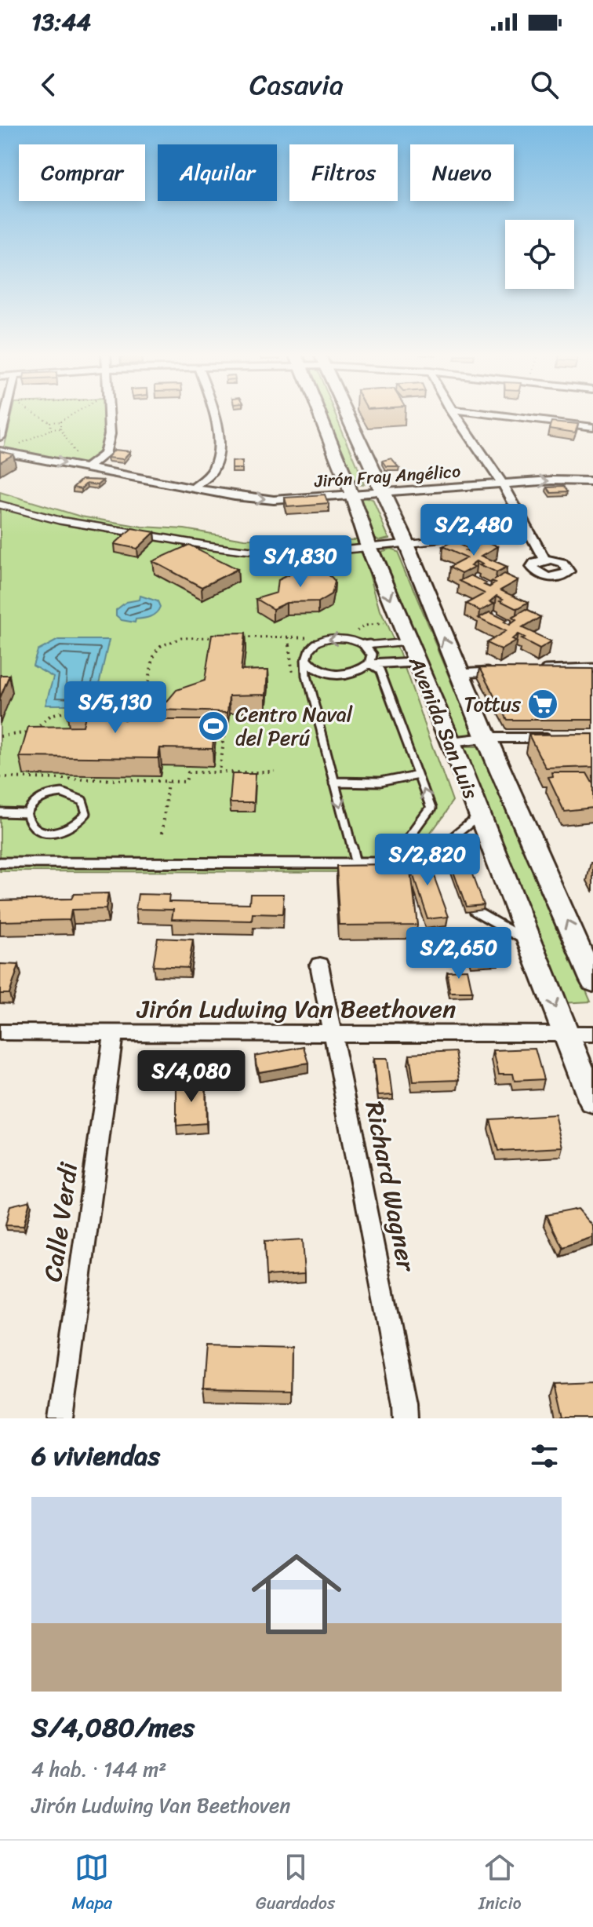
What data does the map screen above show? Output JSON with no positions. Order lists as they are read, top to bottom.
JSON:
{
  "streets": {
    "main road": ["Avenida San Luis"],
    "street": [
      "Jirón Fray Angélico",
      "Jirón Ludwing Van Beethoven",
      "Richard Wagner",
      "Calle Verdi"
    ]
  },
  "crossings": [
    ["Jirón Fray Angélico", "Avenida San Luis"],
    ["Avenida San Luis", "Jirón Ludwing Van Beethoven"],
    ["Jirón Ludwing Van Beethoven", "Richard Wagner"],
    ["Jirón Ludwing Van Beethoven", "Calle Verdi"]
  ],
  "one_way": ["Jirón Fray Angélico"],
  "places": {
    "supermarket": ["Tottus"],
    "sports": ["Centro Naval del Perú"]
  },
  "page": {
    "status": "13:44",
    "header": "Casavia",
    "chip": [
      "Comprar",
      "Alquilar",
      "Filtros",
      "Nuevo"
    ],
    "price": [
      "S/2,480",
      "S/1,830",
      "S/5,130",
      "S/2,820",
      "S/2,650",
      "S/4,080"
    ],
    "heading": "6 viviendas",
    "list": [
      {
        "name": "S/4,080/mes",
        "note": "4 hab. · 144 m² · Jirón Ludwing Van Beethoven"
      }
    ],
    "tabs": ["Mapa", "Guardados", "Inicio"]
  }
}
